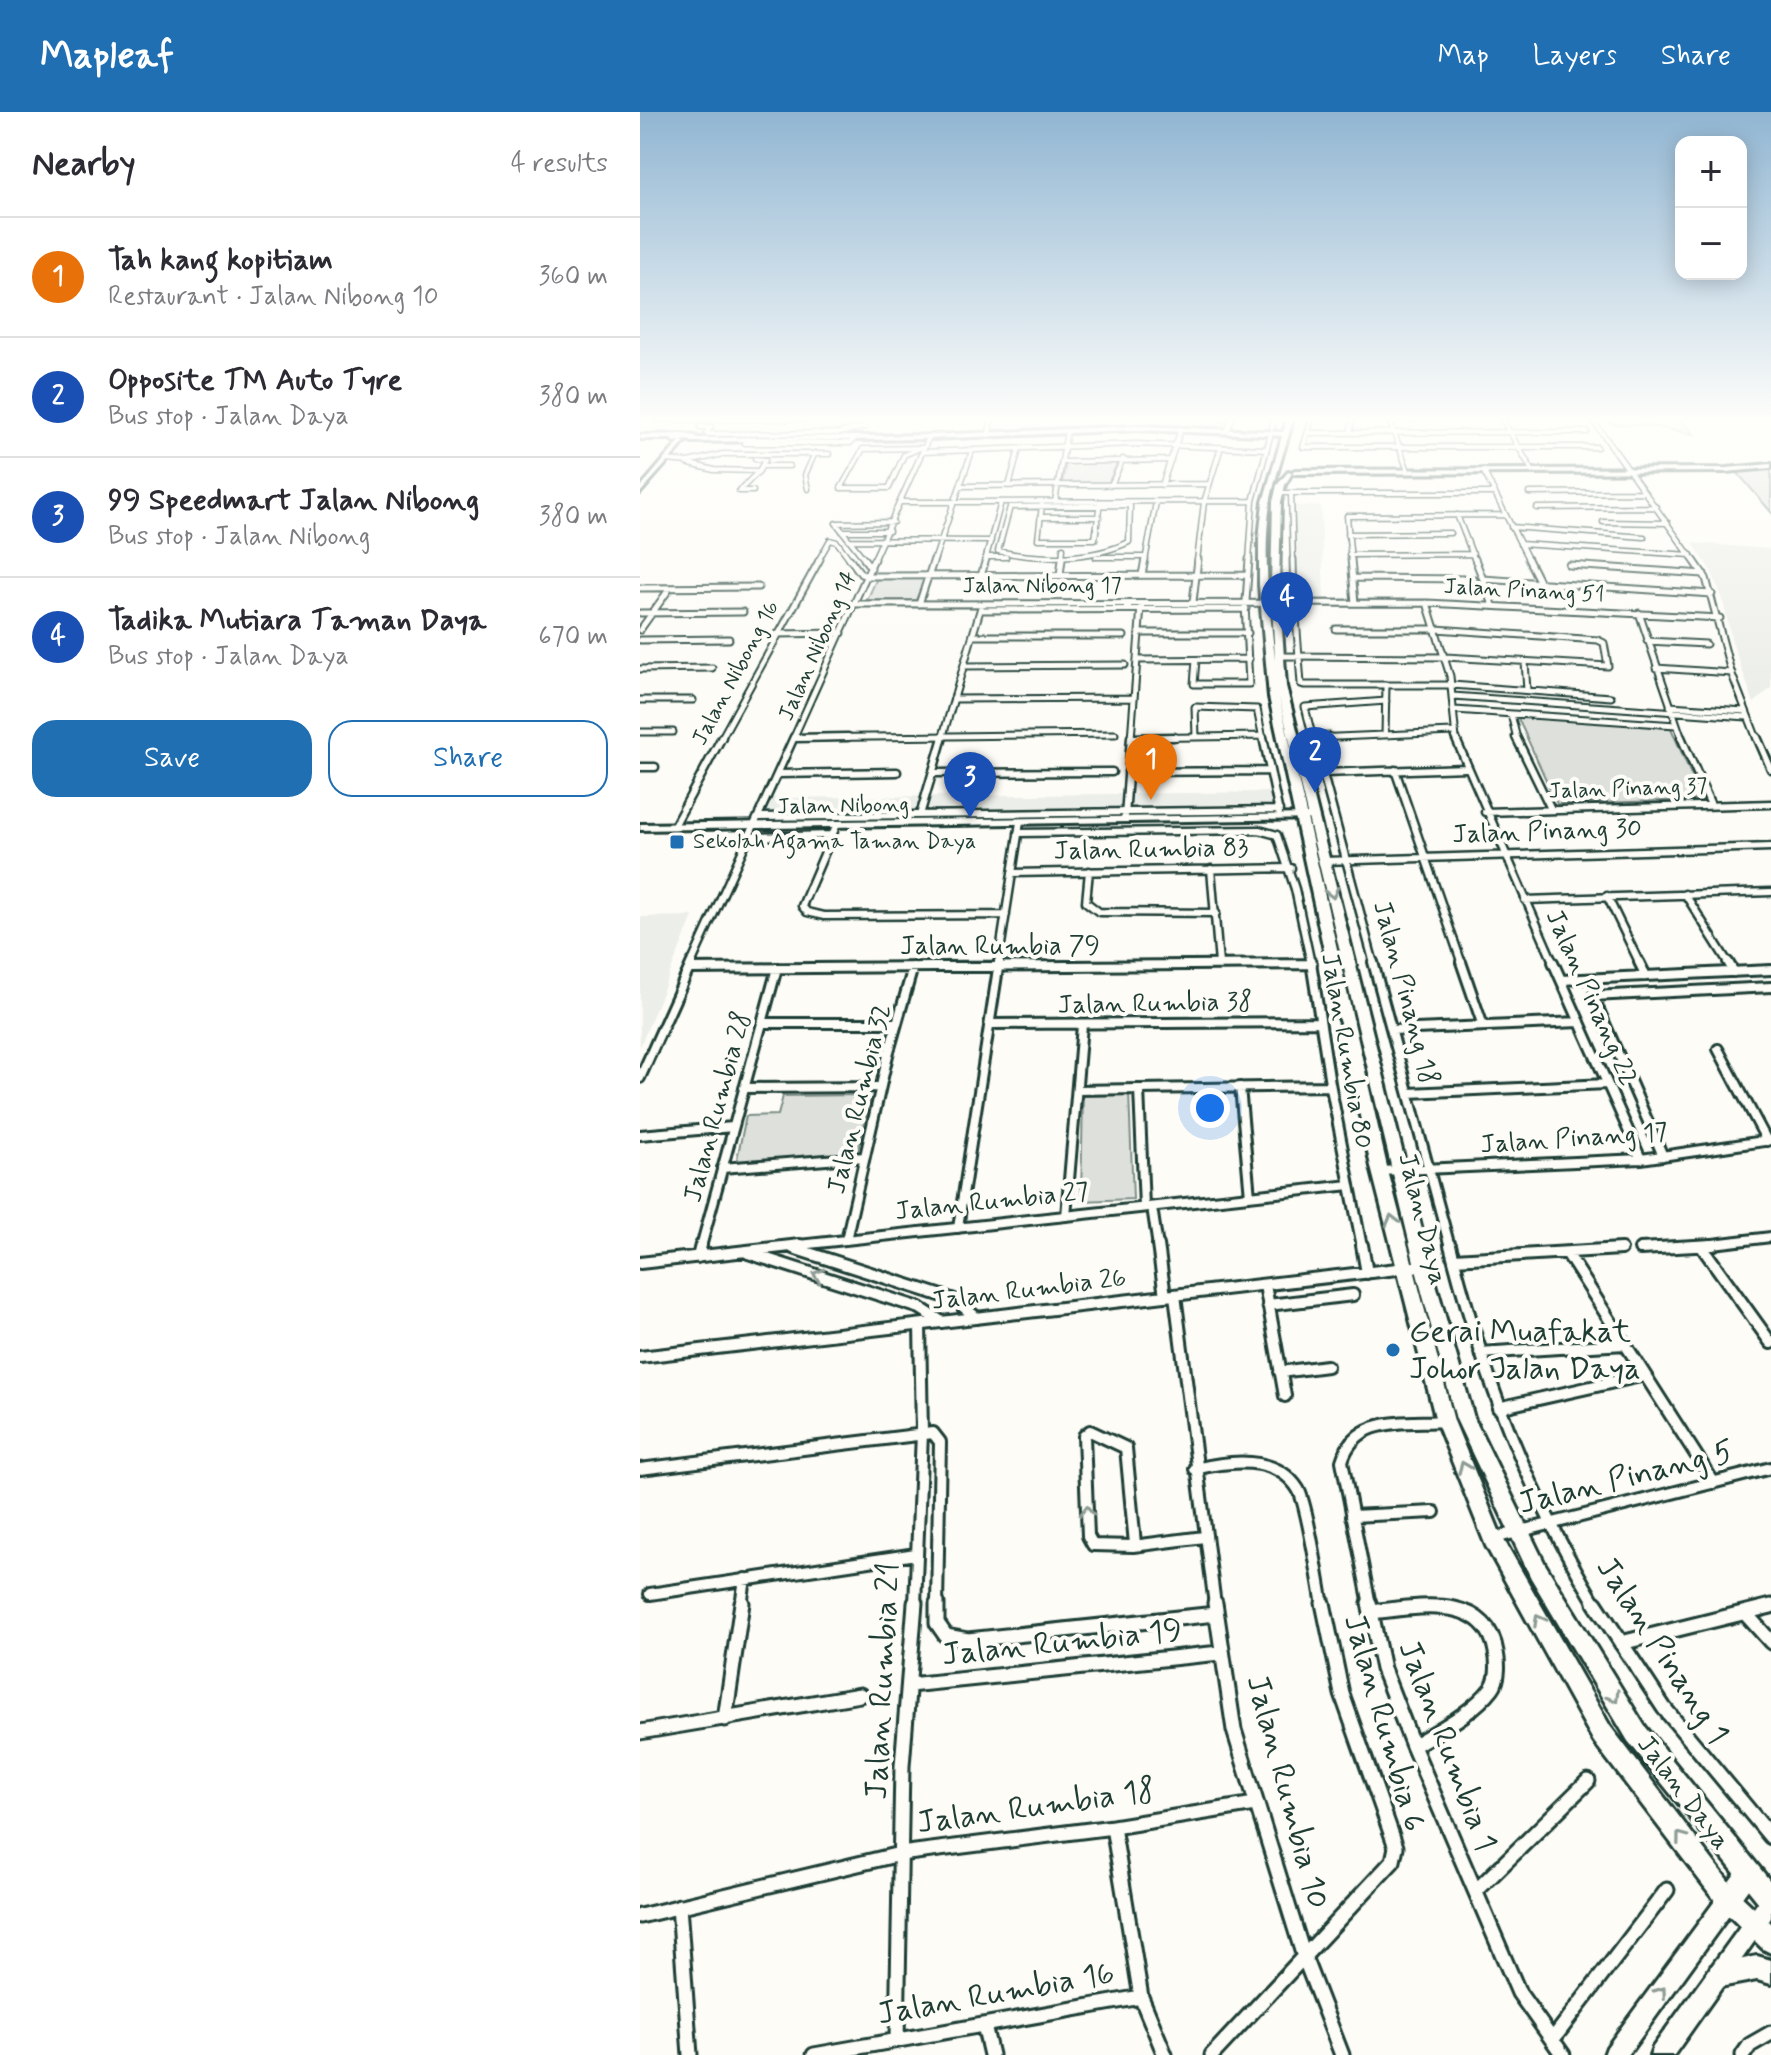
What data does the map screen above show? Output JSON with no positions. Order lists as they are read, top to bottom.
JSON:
{
  "streets": {
    "main road": ["Jalan Daya"],
    "street": [
      "Jalan Nibong 17",
      "Jalan Pinang 51",
      "Jalan Nibong 14",
      "Jalan Nibong 16",
      "Jalan Pinang 37",
      "Jalan Nibong",
      "Jalan Pinang 30",
      "Jalan Rumbia 83",
      "Jalan Rumbia 79",
      "Jalan Pinang 18",
      "Jalan Pinang 22",
      "Jalan Rumbia 38",
      "Jalan Rumbia 80",
      "Jalan Rumbia 32",
      "Jalan Rumbia 28",
      "Jalan Pinang 17",
      "Jalan Rumbia 27",
      "Jalan Rumbia 26",
      "Jalan Pinang 5",
      "Jalan Rumbia 19",
      "Jalan Pinang 1",
      "Jalan Rumbia 21",
      "Jalan Rumbia 6",
      "Jalan Rumbia 1",
      "Jalan Rumbia 10",
      "Jalan Rumbia 18",
      "Jalan Rumbia 16"
    ]
  },
  "crossings": [
    ["Jalan Nibong 17", "Jalan Pinang 51"],
    ["Jalan Nibong 17", "Jalan Nibong 14"],
    ["Jalan Pinang 51", "Jalan Daya"],
    ["Jalan Nibong 14", "Jalan Nibong 16"],
    ["Jalan Nibong 14", "Jalan Nibong"],
    ["Jalan Nibong 14", "Jalan Rumbia 79"],
    ["Jalan Nibong 16", "Jalan Nibong"],
    ["Jalan Pinang 37", "Jalan Pinang 22"],
    ["Jalan Nibong", "Jalan Daya"],
    ["Jalan Pinang 30", "Jalan Pinang 18"],
    ["Jalan Pinang 30", "Jalan Pinang 22"],
    ["Jalan Pinang 30", "Jalan Daya"],
    ["Jalan Rumbia 83", "Jalan Rumbia 80"],
    ["Jalan Rumbia 79", "Jalan Rumbia 80"],
    ["Jalan Rumbia 79", "Jalan Rumbia 32"],
    ["Jalan Rumbia 79", "Jalan Rumbia 28"],
    ["Jalan Pinang 18", "Jalan Pinang 17"],
    ["Jalan Pinang 18", "Jalan Pinang 1"],
    ["Jalan Pinang 22", "Jalan Pinang 17"],
    ["Jalan Rumbia 38", "Jalan Rumbia 80"],
    ["Jalan Rumbia 80", "Jalan Rumbia 27"],
    ["Jalan Rumbia 80", "Jalan Rumbia 26"],
    ["Jalan Rumbia 32", "Jalan Rumbia 27"],
    ["Jalan Rumbia 28", "Jalan Rumbia 27"],
    ["Jalan Pinang 17", "Jalan Daya"],
    ["Jalan Rumbia 27", "Jalan Rumbia 10"],
    ["Jalan Daya", "Jalan Rumbia 26"],
    ["Jalan Daya", "Jalan Pinang 5"],
    ["Jalan Daya", "Jalan Rumbia 1"],
    ["Jalan Rumbia 26", "Jalan Rumbia 21"],
    ["Jalan Rumbia 26", "Jalan Rumbia 10"],
    ["Jalan Pinang 5", "Jalan Pinang 1"],
    ["Jalan Rumbia 19", "Jalan Rumbia 21"],
    ["Jalan Rumbia 19", "Jalan Rumbia 10"],
    ["Jalan Rumbia 21", "Jalan Rumbia 18"],
    ["Jalan Rumbia 21", "Jalan Rumbia 16"],
    ["Jalan Rumbia 6", "Jalan Rumbia 10"],
    ["Jalan Rumbia 10", "Jalan Rumbia 18"]
  ],
  "places": {
    "transit": ["Sekolah Agama Taman Daya"],
    "other": ["Gerai Muafakat Johor Jalan Daya"]
  },
  "page": {
    "header": "Mapleaf",
    "nav": ["Map", "Layers", "Share"],
    "heading": ["Nearby", "4 results"],
    "map_buttons": ["+", "−"],
    "list": [
      {
        "mark": "1",
        "name": "Tah kang kopitiam",
        "note": "Restaurant · Jalan Nibong 10",
        "value": "360 m"
      },
      {
        "mark": "2",
        "name": "Opposite TM Auto Tyre",
        "note": "Bus stop · Jalan Daya",
        "value": "380 m"
      },
      {
        "mark": "3",
        "name": "99 Speedmart Jalan Nibong",
        "note": "Bus stop · Jalan Nibong",
        "value": "380 m"
      },
      {
        "mark": "4",
        "name": "Tadika Mutiara Taman Daya",
        "note": "Bus stop · Jalan Daya",
        "value": "670 m"
      }
    ],
    "pins": [
      "4",
      "2",
      "1",
      "3"
    ],
    "buttons": ["Save", "Share"]
  }
}
